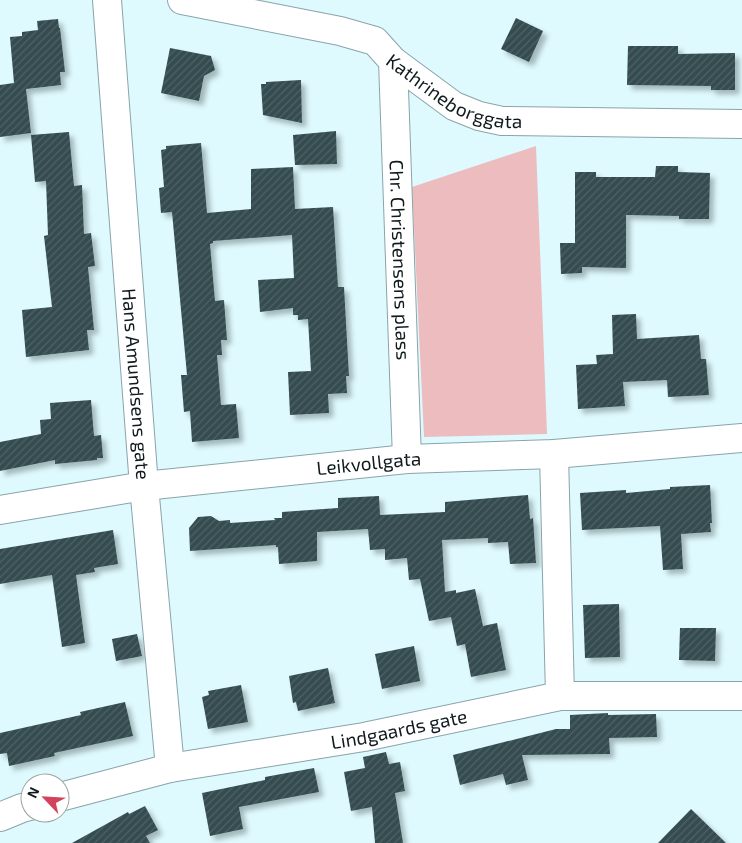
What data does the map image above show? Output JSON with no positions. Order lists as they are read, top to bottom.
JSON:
{
  "streets": {
    "street": [
      "Kathrineborggata",
      "Chr. Christensens plass",
      "Hans Amundsens gate",
      "Leikvollgata",
      "Lindgaards gate"
    ]
  },
  "crossings": [
    ["Kathrineborggata", "Chr. Christensens plass"],
    ["Chr. Christensens plass", "Leikvollgata"],
    ["Hans Amundsens gate", "Leikvollgata"],
    ["Hans Amundsens gate", "Lindgaards gate"]
  ],
  "north": "top left"
}
